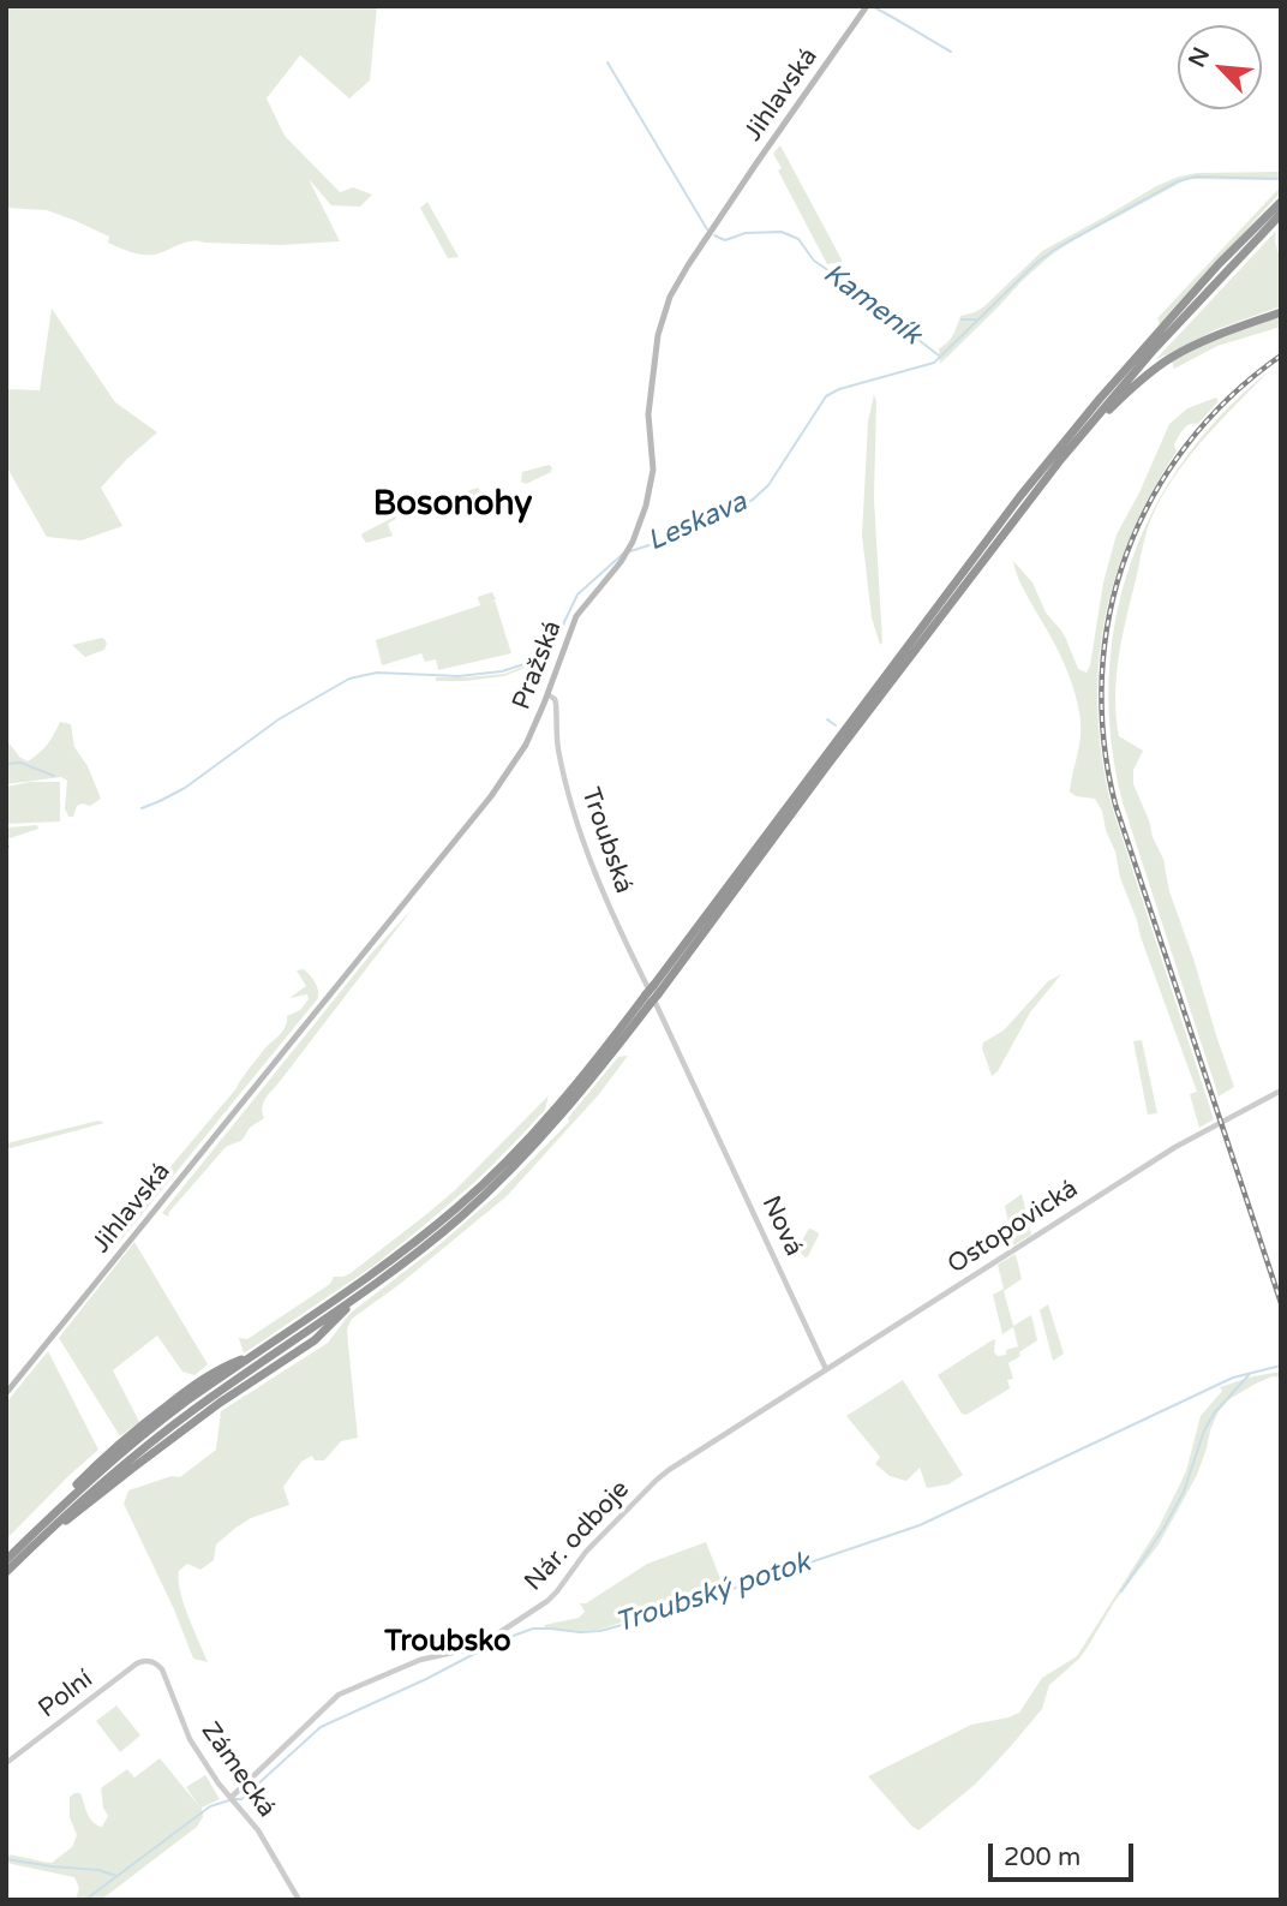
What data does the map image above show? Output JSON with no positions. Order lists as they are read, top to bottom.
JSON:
{
  "streets": {
    "main road": ["Jihlavská", "Pražská"],
    "street": [
      "Troubská",
      "Nová",
      "Ostopovická",
      "Nár. odboje",
      "Polní",
      "Zámecká"
    ]
  },
  "crossings": [
    ["Jihlavská", "Pražská"],
    ["Pražská", "Troubská"],
    ["Troubská", "Nová"],
    ["Nová", "Ostopovická"],
    ["Nová", "Nár. odboje"],
    ["Ostopovická", "Nár. odboje"],
    ["Nár. odboje", "Zámecká"],
    ["Polní", "Zámecká"]
  ],
  "districts": ["Bosonohy", "Troubsko"],
  "water": ["Kameník", "Leskava", "Troubský potok"],
  "scale_bar": "200 m",
  "north": "top left"
}
